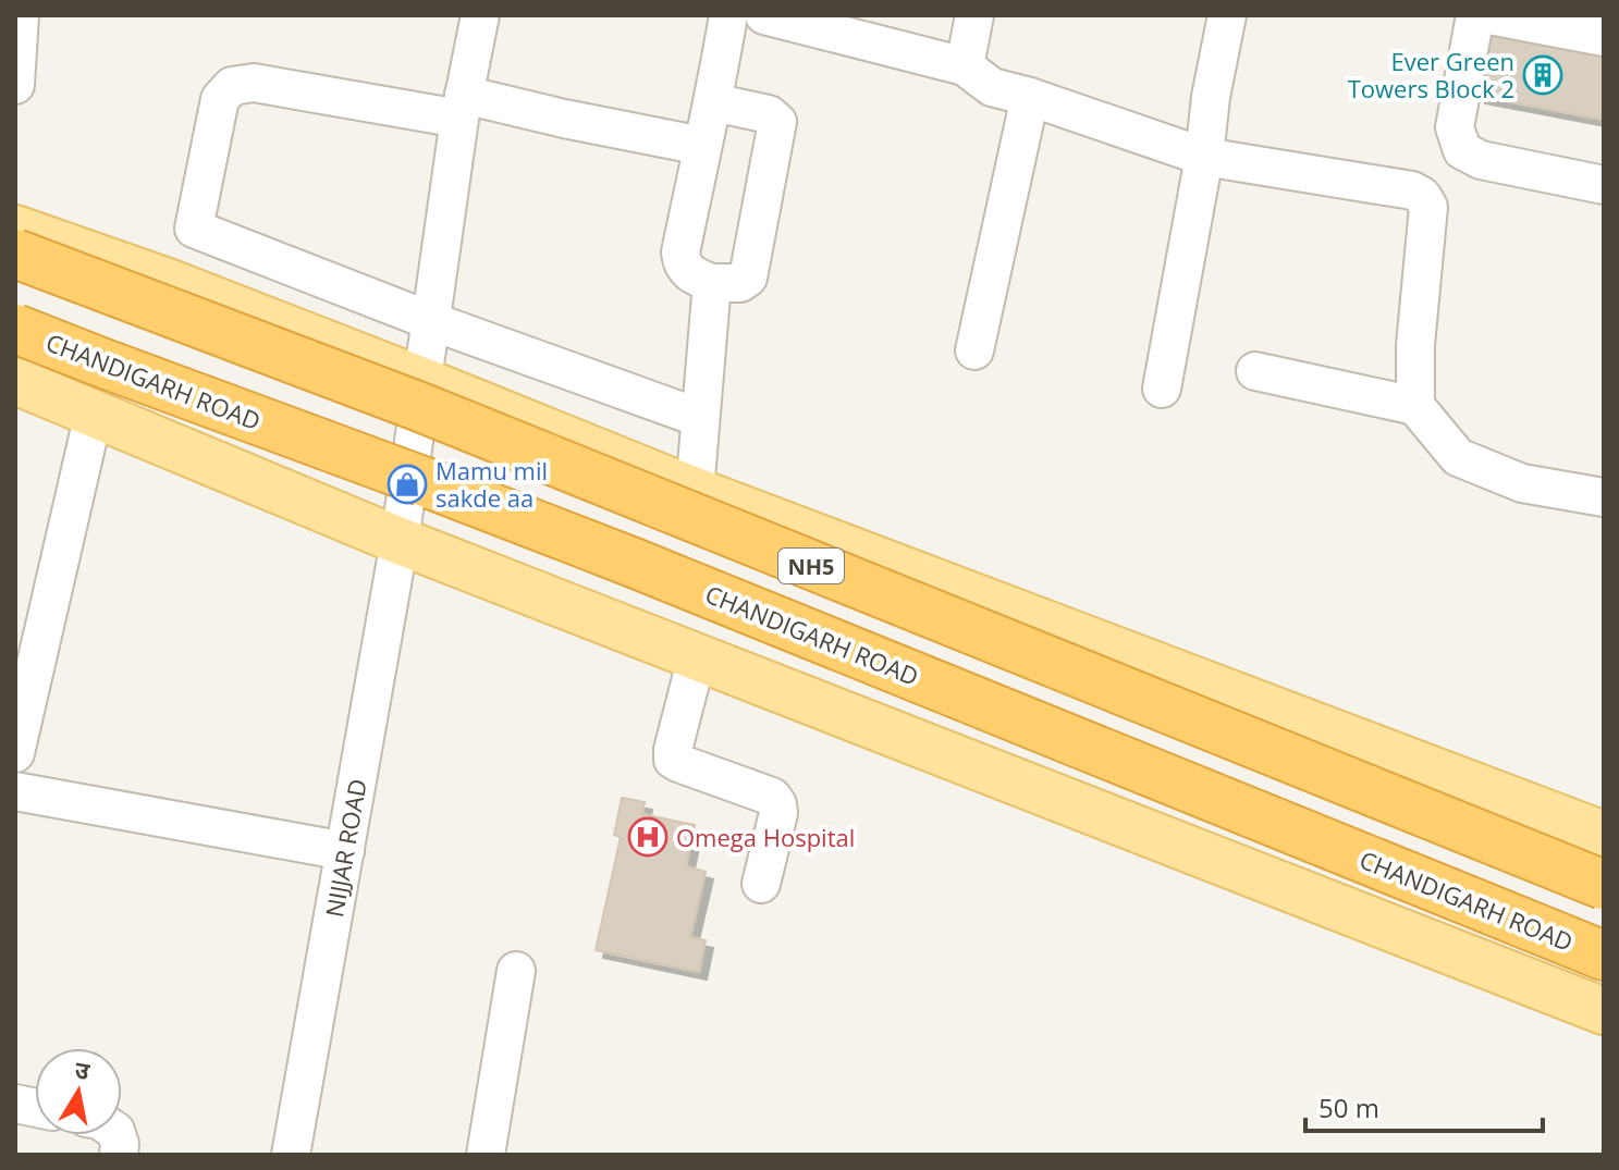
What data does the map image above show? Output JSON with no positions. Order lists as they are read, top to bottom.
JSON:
{
  "streets": {
    "highway": ["CHANDIGARH ROAD", "NH5"],
    "street": ["NIJJAR ROAD"]
  },
  "places": {
    "building": ["Ever Green Towers Block 2"],
    "shop": ["Mamu mil sakde aa"],
    "hospital": ["Omega Hospital"]
  },
  "scale_bar": "50 m",
  "north": "top"
}
